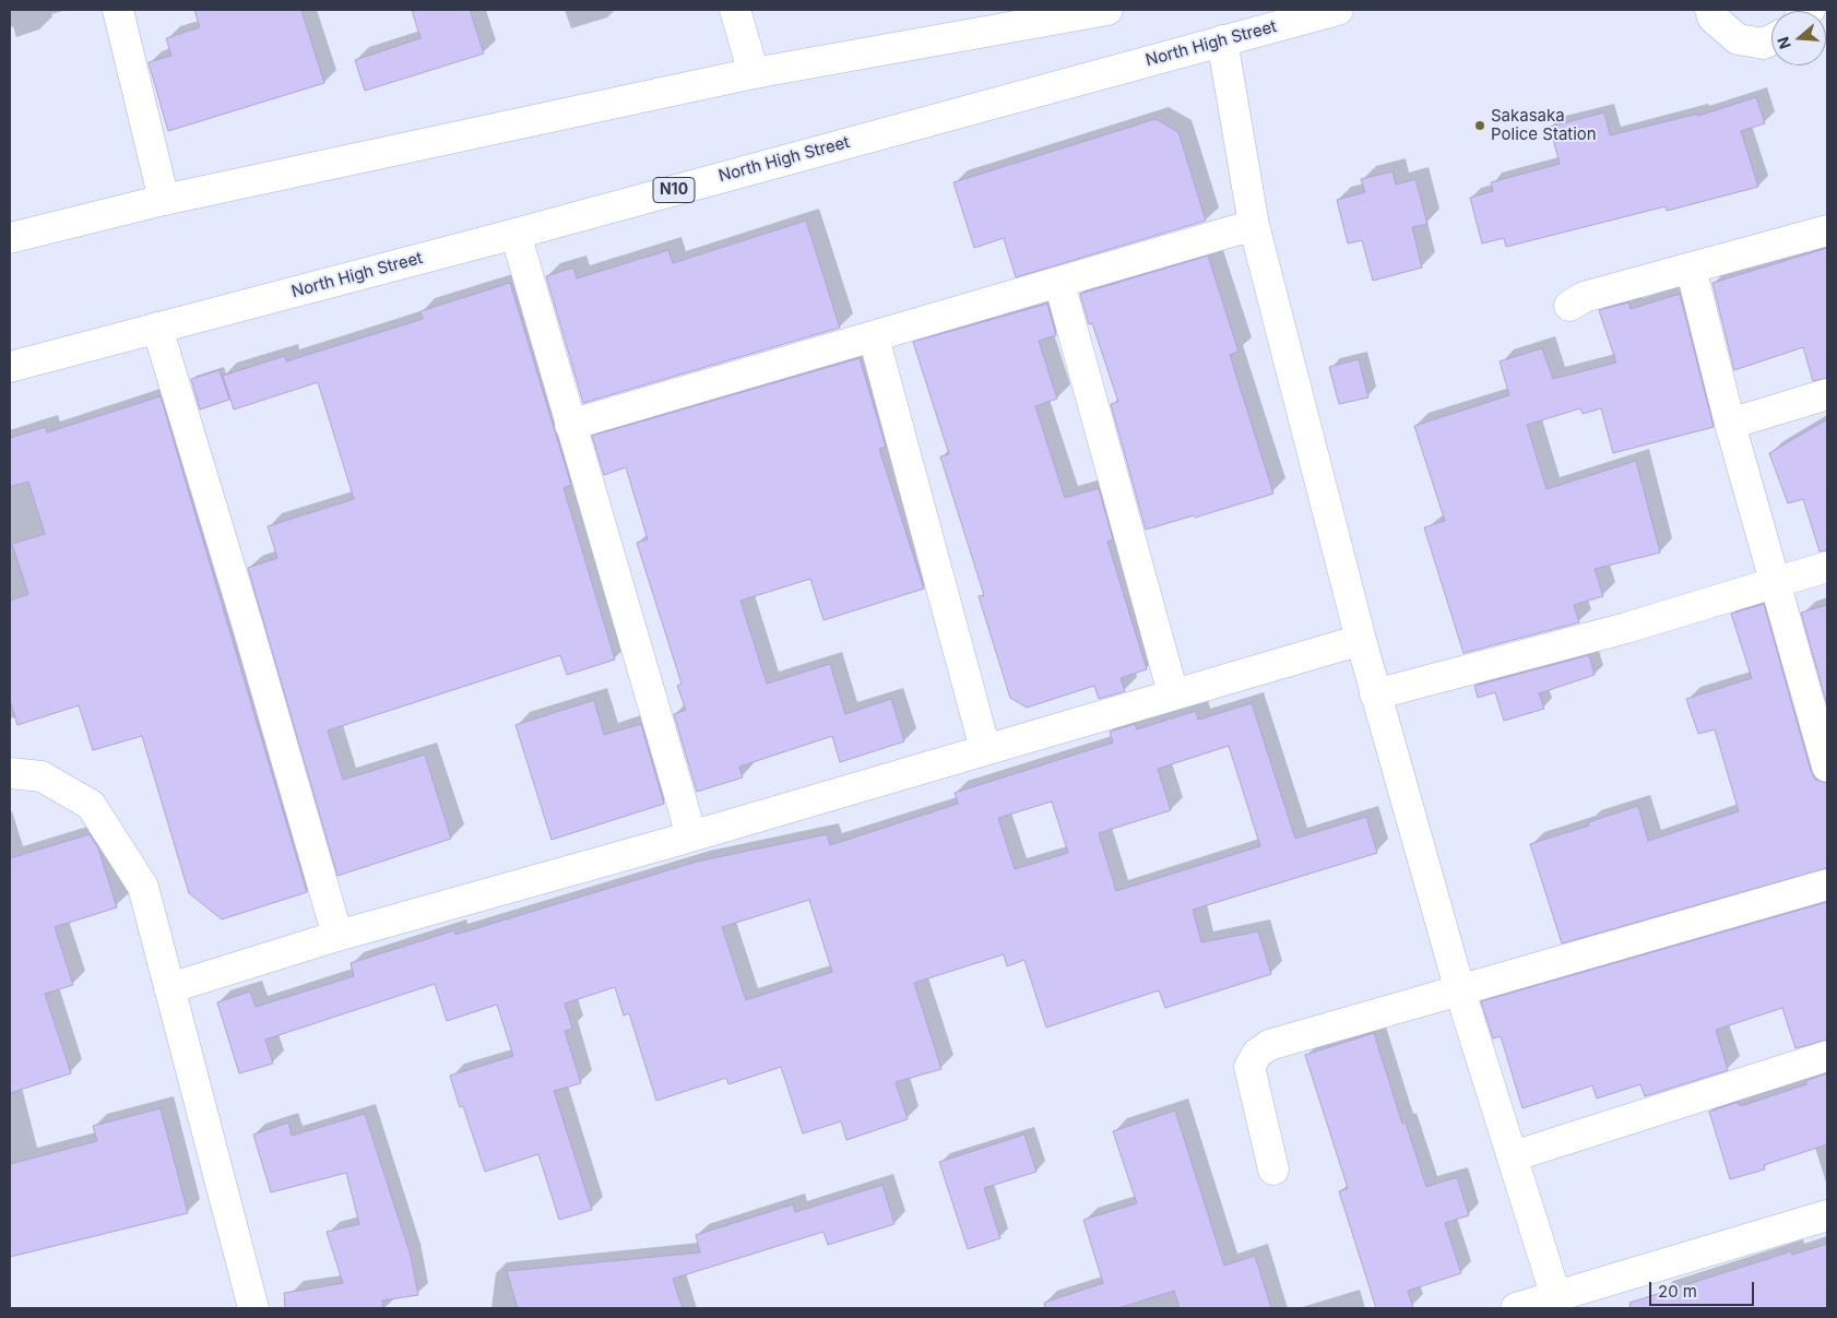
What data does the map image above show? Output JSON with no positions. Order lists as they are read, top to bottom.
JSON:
{
  "streets": {
    "main road": ["North High Street", "N10"]
  },
  "places": ["Sakasaka Police Station"],
  "scale_bar": "20 m",
  "north": "left"
}
